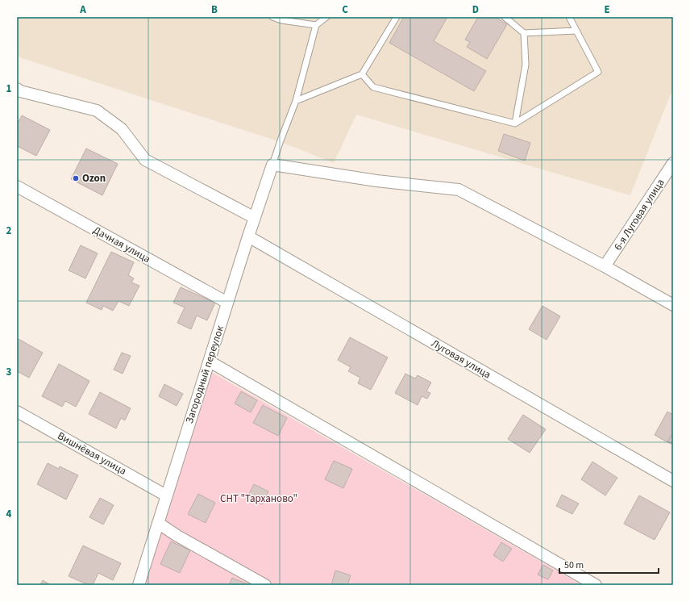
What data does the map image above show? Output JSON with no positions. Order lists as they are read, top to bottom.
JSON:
{
  "streets": {
    "street": [
      "6-я Луговая улица",
      "Дачная улица",
      "Луговая улица",
      "Загородный переулок",
      "Вишнёвая улица"
    ]
  },
  "crossings": [
    ["Дачная улица", "Загородный переулок"],
    ["Луговая улица", "Загородный переулок"],
    ["Загородный переулок", "Вишнёвая улица"]
  ],
  "parks": ["СНТ \"Тарханово\""],
  "places": ["Ozon"],
  "scale_bar": "50 m",
  "grid": {
    "columns": [
      "A",
      "B",
      "C",
      "D",
      "E"
    ],
    "rows": [
      "1",
      "2",
      "3",
      "4"
    ]
  }
}
